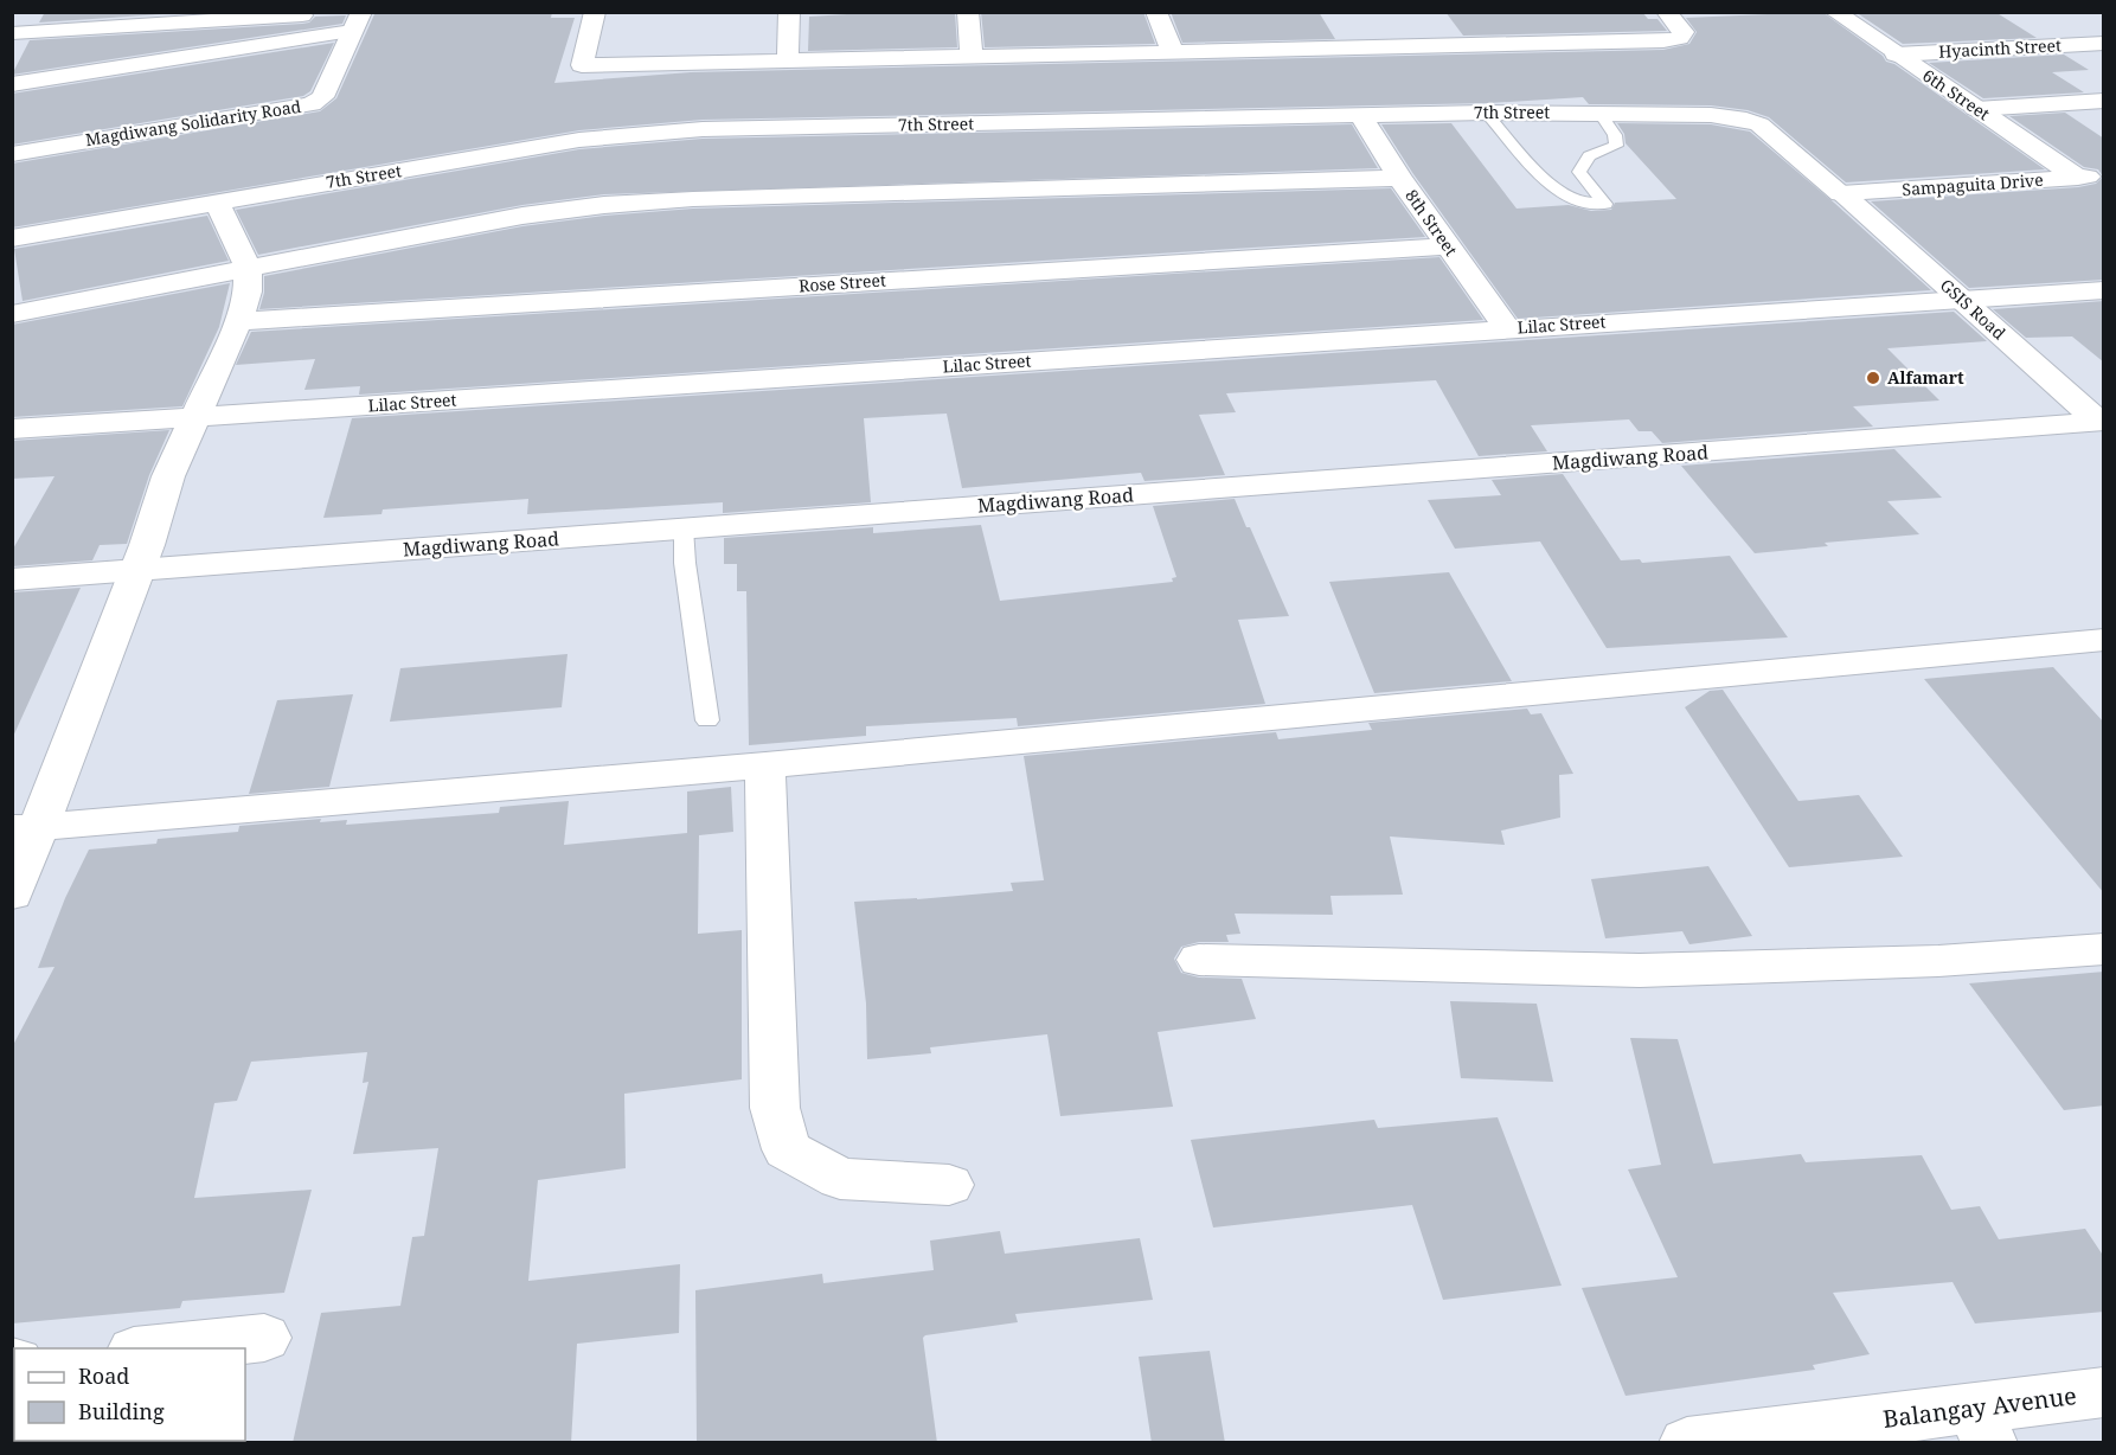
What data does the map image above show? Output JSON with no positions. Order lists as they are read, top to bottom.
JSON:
{
  "streets": {
    "street": [
      "Hyacinth Street",
      "6th Street",
      "7th Street",
      "Magdiwang Solidarity Road",
      "Sampaguita Drive",
      "8th Street",
      "Rose Street",
      "GSIS Road",
      "Lilac Street",
      "Magdiwang Road",
      "Balangay Avenue"
    ]
  },
  "crossings": [
    ["Hyacinth Street", "6th Street"],
    ["6th Street", "Sampaguita Drive"],
    ["7th Street", "Sampaguita Drive"],
    ["7th Street", "8th Street"],
    ["7th Street", "GSIS Road"],
    ["Sampaguita Drive", "GSIS Road"],
    ["8th Street", "Rose Street"],
    ["8th Street", "Lilac Street"],
    ["GSIS Road", "Lilac Street"],
    ["GSIS Road", "Magdiwang Road"]
  ],
  "places": ["Alfamart"],
  "legend": ["Road", "Building"]
}
